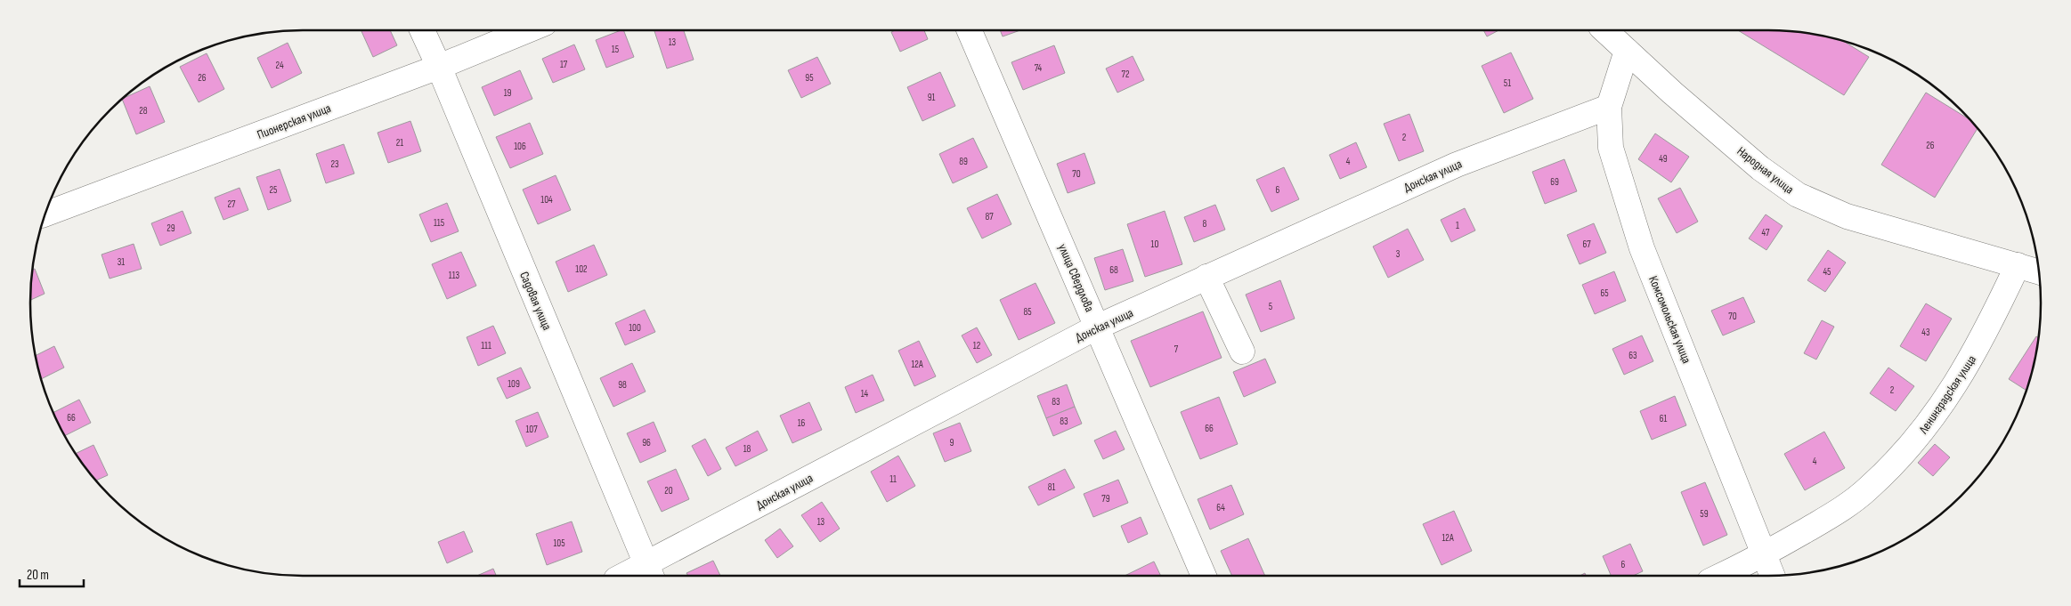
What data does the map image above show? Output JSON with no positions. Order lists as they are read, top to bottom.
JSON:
{
  "streets": {
    "street": [
      "Пионерская улица",
      "Народная улица",
      "Донская улица",
      "улица Свердлова",
      "Садовая улица",
      "Комсомольская улица",
      "Ленинградская улица"
    ]
  },
  "crossings": [
    ["Пионерская улица", "Садовая улица"],
    ["Народная улица", "Комсомольская улица"],
    ["Народная улица", "Ленинградская улица"],
    ["Донская улица", "улица Свердлова"],
    ["Донская улица", "Садовая улица"],
    ["Донская улица", "Комсомольская улица"],
    ["Комсомольская улица", "Ленинградская улица"]
  ],
  "house_numbers": [
    "13",
    "15",
    "17",
    "24",
    "74",
    "72",
    "26",
    "95",
    "51",
    "19",
    "91",
    "28",
    "2",
    "21",
    "26",
    "106",
    "49",
    "89",
    "4",
    "23",
    "70",
    "69",
    "25",
    "6",
    "104",
    "27",
    "87",
    "115",
    "8",
    "1",
    "29",
    "47",
    "10",
    "67",
    "3",
    "31",
    "102",
    "68",
    "45",
    "113",
    "65",
    "5",
    "85",
    "70",
    "100",
    "43",
    "111",
    "12",
    "7",
    "63",
    "12А",
    "109",
    "98",
    "2",
    "14",
    "83",
    "66",
    "61",
    "83",
    "16",
    "66",
    "107",
    "96",
    "9",
    "18",
    "4",
    "11",
    "81",
    "20",
    "79",
    "64",
    "59",
    "13",
    "12А",
    "105",
    "6"
  ],
  "scale_bar": "20 m"
}
